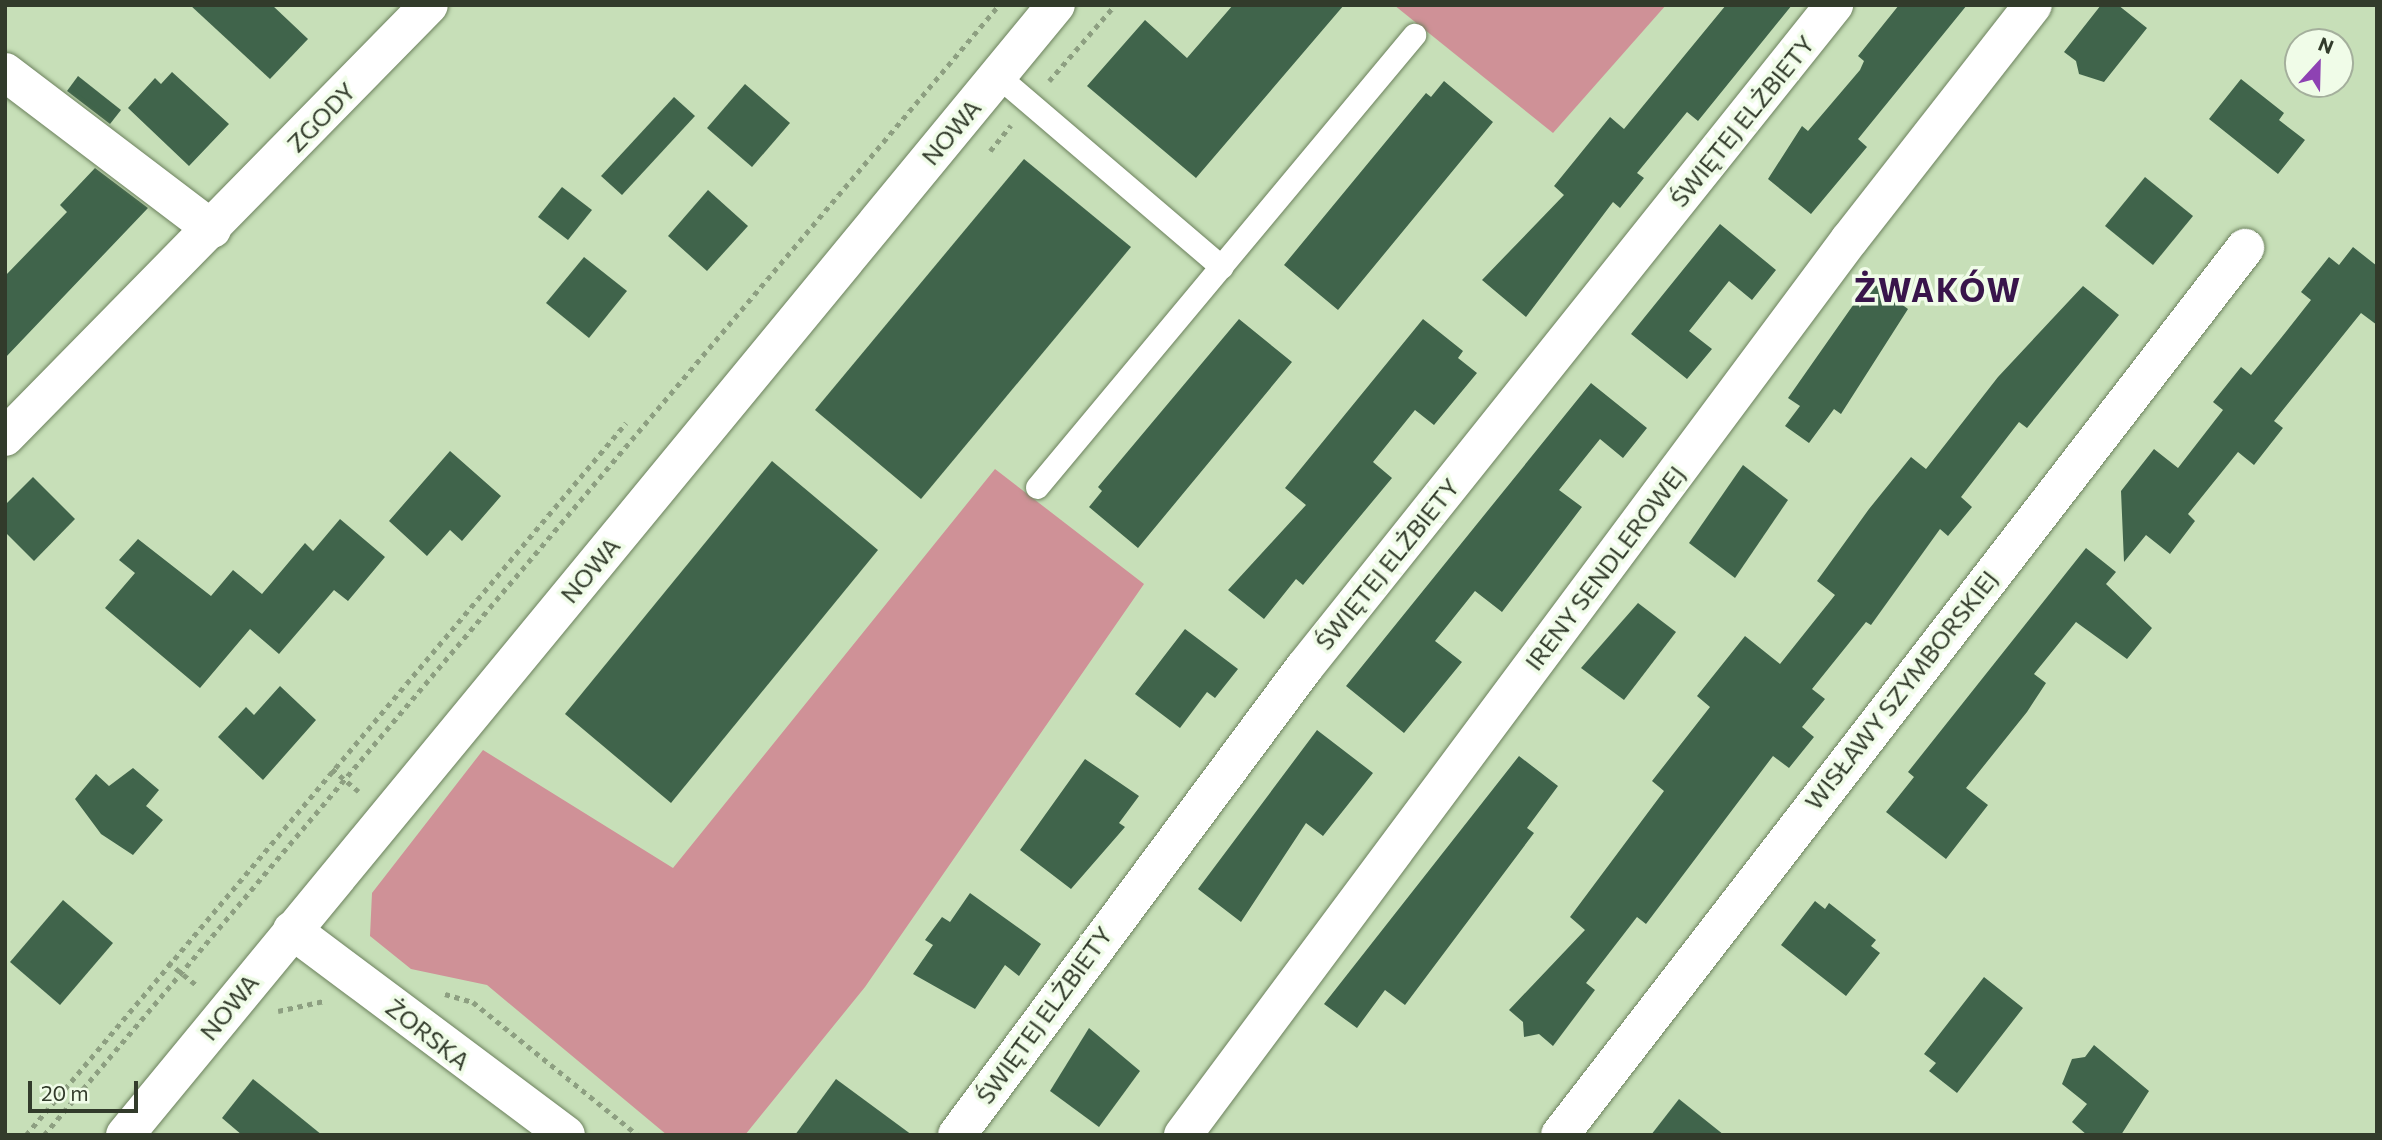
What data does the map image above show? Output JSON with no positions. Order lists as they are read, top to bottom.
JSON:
{
  "streets": {
    "street": [
      "ZGODY",
      "ŚWIĘTEJ ELŻBIETY",
      "NOWA",
      "IRENY SENDLEROWEJ",
      "WISŁAWY SZYMBORSKIEJ",
      "ŻORSKA"
    ]
  },
  "crossings": [
    ["NOWA", "ŻORSKA"]
  ],
  "districts": ["ŻWAKÓW"],
  "scale_bar": "20 m",
  "north": "top"
}
